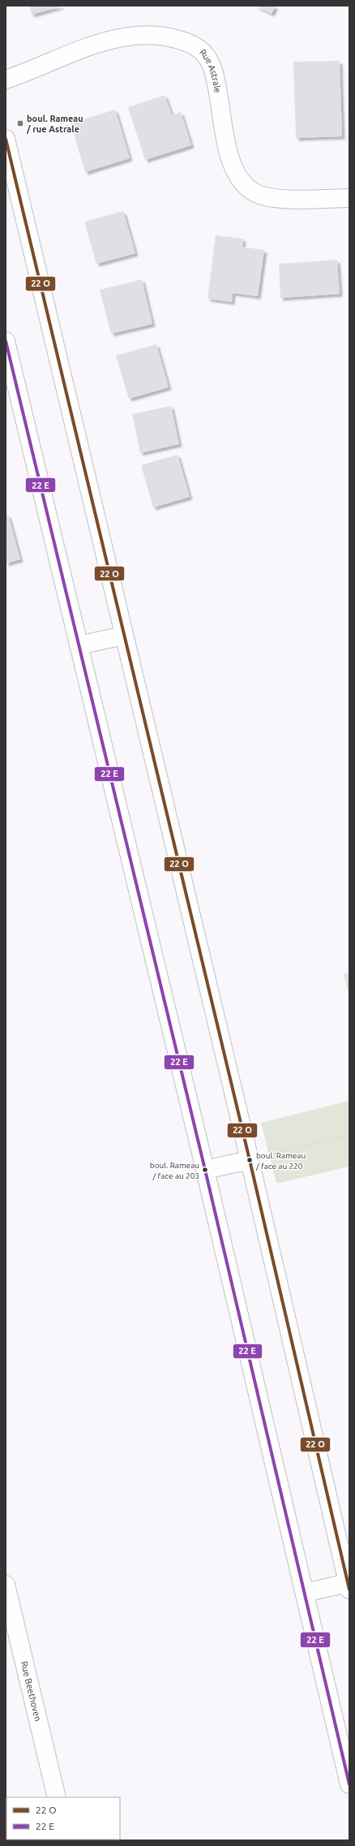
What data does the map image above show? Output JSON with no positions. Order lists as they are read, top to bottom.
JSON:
{
  "streets": {
    "street": ["Rue Astrale", "Rue Beethoven"]
  },
  "places": {
    "transit": ["boul. Rameau / rue Astrale"],
    "other": ["boul. Rameau / face au 220", "boul. Rameau / face au 203"]
  },
  "legend": ["22 O", "22 E"]
}
